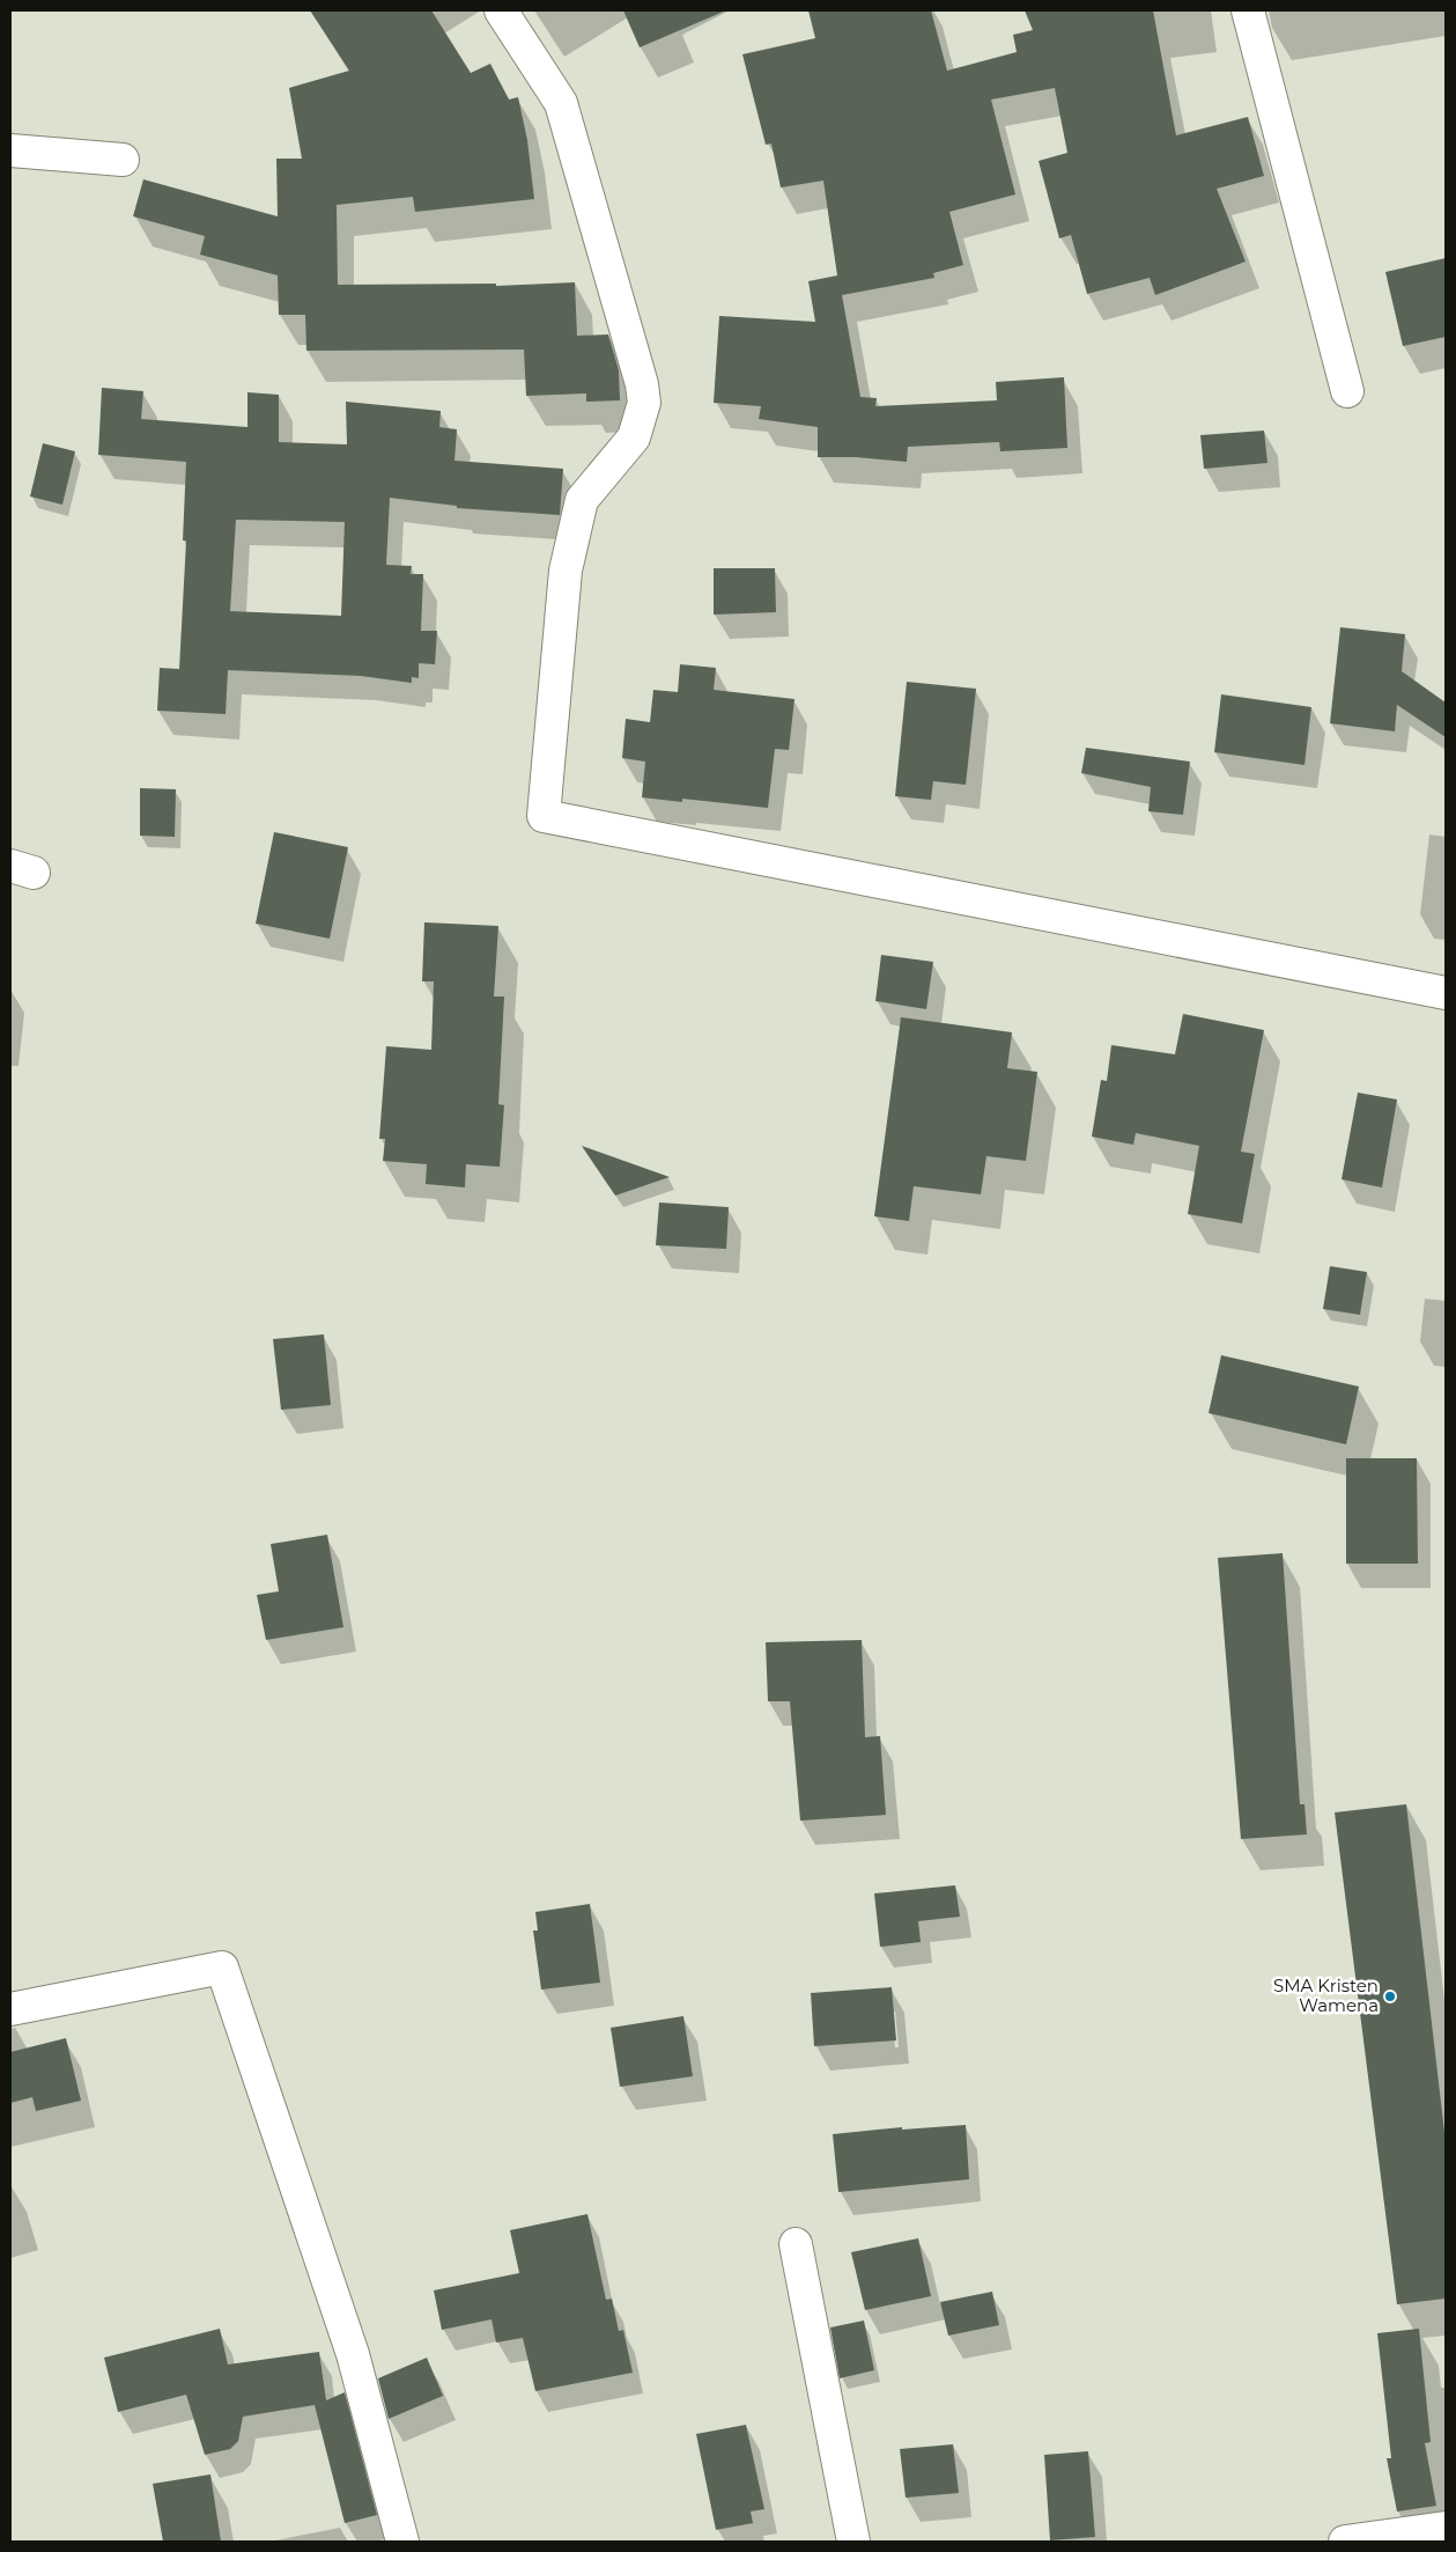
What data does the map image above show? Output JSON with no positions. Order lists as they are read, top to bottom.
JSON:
{
  "places": ["SMA Kristen Wamena"]
}
